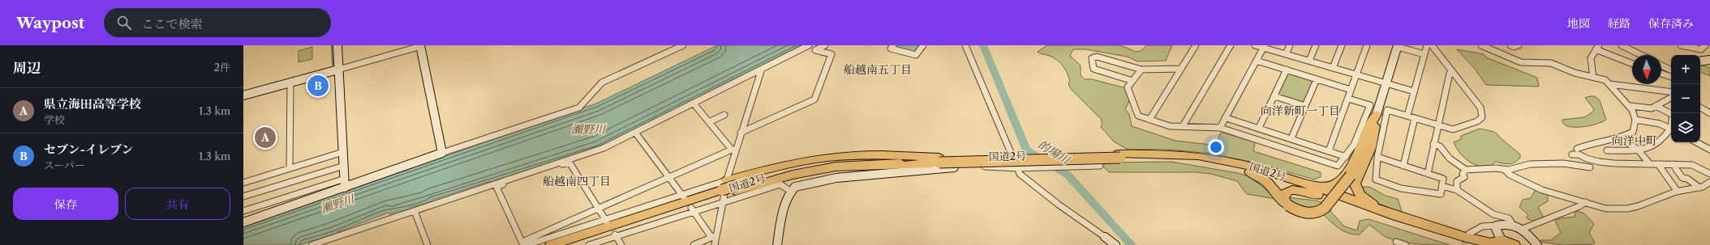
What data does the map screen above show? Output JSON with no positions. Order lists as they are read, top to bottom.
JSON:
{
  "streets": {
    "highway": ["国道2号"]
  },
  "districts": [
    "船越南五丁目",
    "向洋新町一丁目",
    "向洋中町",
    "船越南四丁目"
  ],
  "water": ["瀬野川", "的場川"],
  "north": "bottom",
  "page": {
    "header": "Waypost",
    "search": "ここで検索",
    "nav": ["地図", "経路", "保存済み"],
    "heading": ["周辺", "2件"],
    "map_buttons": ["+", "−"],
    "pins": ["B", "A"],
    "list": [
      {
        "mark": "A",
        "name": "県立海田高等学校",
        "note": "学校",
        "value": "1.3 km"
      },
      {
        "mark": "B",
        "name": "セブン-イレブン",
        "note": "スーパー",
        "value": "1.3 km"
      }
    ],
    "buttons": ["保存", "共有"]
  }
}
